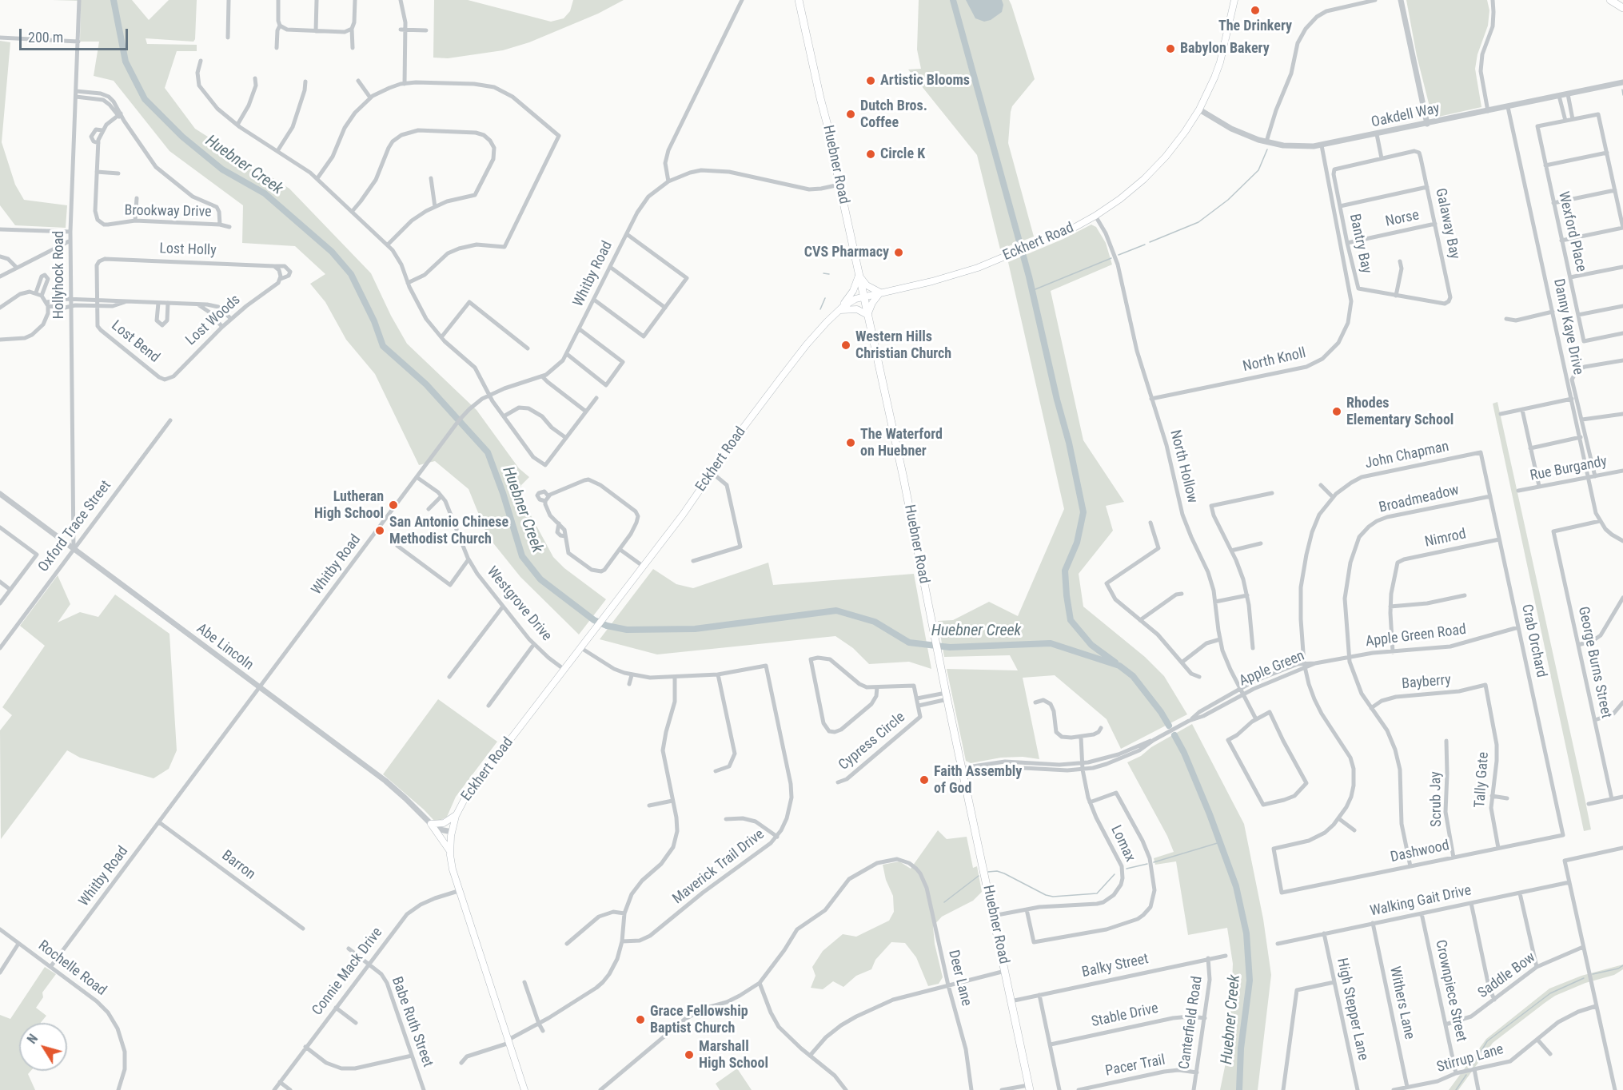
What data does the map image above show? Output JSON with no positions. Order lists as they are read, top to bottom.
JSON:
{
  "streets": {
    "main road": ["Huebner Road", "Eckhert Road"],
    "street": [
      "Oakdell Way",
      "Brookway Drive",
      "Norse",
      "Galaway Bay",
      "Wexford Place",
      "Bantry Bay",
      "Lost Holly",
      "Whitby Road",
      "Hollyhock Road",
      "Lost Woods",
      "Danny Kaye Drive",
      "Lost Bend",
      "North Knoll",
      "John Chapman",
      "North Hollow",
      "Rue Burgandy",
      "Broadmeadow",
      "Oxford Trace Street",
      "Nimrod",
      "Westgrove Drive",
      "Apple Green Road",
      "Crab Orchard",
      "Abe Lincoln",
      "George Burns Street",
      "Apple Green",
      "Bayberry",
      "Cypress Circle",
      "Tally Gate",
      "Scrub Jay",
      "Lomax",
      "Dashwood",
      "Barron",
      "Maverick Trail Drive",
      "Walking Gait Drive",
      "Balky Street",
      "Rochelle Road",
      "Connie Mack Drive",
      "Saddle Bow",
      "Deer Lane",
      "Crownpiece Street",
      "Withers Lane",
      "High Stepper Lane",
      "Stable Drive",
      "Babe Ruth Street",
      "Canterfield Road",
      "Stirrup Lane",
      "Pacer Trail"
    ]
  },
  "crossings": [
    ["Oakdell Way", "Eckhert Road"],
    ["Oakdell Way", "Danny Kaye Drive"],
    ["Oakdell Way", "North Knoll"],
    ["Huebner Road", "Eckhert Road"],
    ["Huebner Road", "Whitby Road"],
    ["Huebner Road", "Apple Green"],
    ["Huebner Road", "Lomax"],
    ["Huebner Road", "Balky Street"],
    ["Norse", "Galaway Bay"],
    ["Norse", "Bantry Bay"],
    ["Galaway Bay", "Bantry Bay"],
    ["Eckhert Road", "North Hollow"],
    ["Eckhert Road", "Westgrove Drive"],
    ["Eckhert Road", "Abe Lincoln"],
    ["Eckhert Road", "Connie Mack Drive"],
    ["Lost Holly", "Lost Woods"],
    ["Lost Holly", "Lost Bend"],
    ["Whitby Road", "Westgrove Drive"],
    ["Whitby Road", "Abe Lincoln"],
    ["Whitby Road", "Barron"],
    ["Whitby Road", "Rochelle Road"],
    ["Hollyhock Road", "Oxford Trace Street"],
    ["Hollyhock Road", "Abe Lincoln"],
    ["Lost Woods", "Lost Bend"],
    ["Danny Kaye Drive", "Rue Burgandy"],
    ["Danny Kaye Drive", "George Burns Street"],
    ["North Knoll", "North Hollow"],
    ["John Chapman", "Crab Orchard"],
    ["John Chapman", "Apple Green"],
    ["John Chapman", "Dashwood"],
    ["North Hollow", "Apple Green"],
    ["Broadmeadow", "Apple Green Road"],
    ["Broadmeadow", "Crab Orchard"],
    ["Broadmeadow", "Bayberry"],
    ["Broadmeadow", "Dashwood"],
    ["Oxford Trace Street", "Abe Lincoln"],
    ["Nimrod", "Crab Orchard"],
    ["Apple Green Road", "Crab Orchard"],
    ["Apple Green Road", "Apple Green"],
    ["Crab Orchard", "Dashwood"],
    ["Apple Green", "Lomax"],
    ["Bayberry", "Tally Gate"],
    ["Tally Gate", "Dashwood"],
    ["Scrub Jay", "Dashwood"],
    ["Walking Gait Drive", "Crownpiece Street"],
    ["Walking Gait Drive", "Withers Lane"],
    ["Walking Gait Drive", "High Stepper Lane"],
    ["Balky Street", "Canterfield Road"],
    ["Connie Mack Drive", "Babe Ruth Street"],
    ["Saddle Bow", "Crownpiece Street"],
    ["Crownpiece Street", "Stirrup Lane"],
    ["Withers Lane", "Stirrup Lane"],
    ["Stable Drive", "Canterfield Road"],
    ["Canterfield Road", "Pacer Trail"]
  ],
  "water": ["Huebner Creek"],
  "places": [
    "The Drinkery",
    "Babylon Bakery",
    "Artistic Blooms",
    "Dutch Bros. Coffee",
    "Circle K",
    "CVS Pharmacy",
    "Western Hills Christian Church",
    "Rhodes Elementary School",
    "The Waterford on Huebner",
    "Lutheran High School",
    "San Antonio Chinese Methodist Church",
    "Faith Assembly of God",
    "Grace Fellowship Baptist Church",
    "Marshall High School"
  ],
  "scale_bar": "200 m",
  "north": "top left"
}
